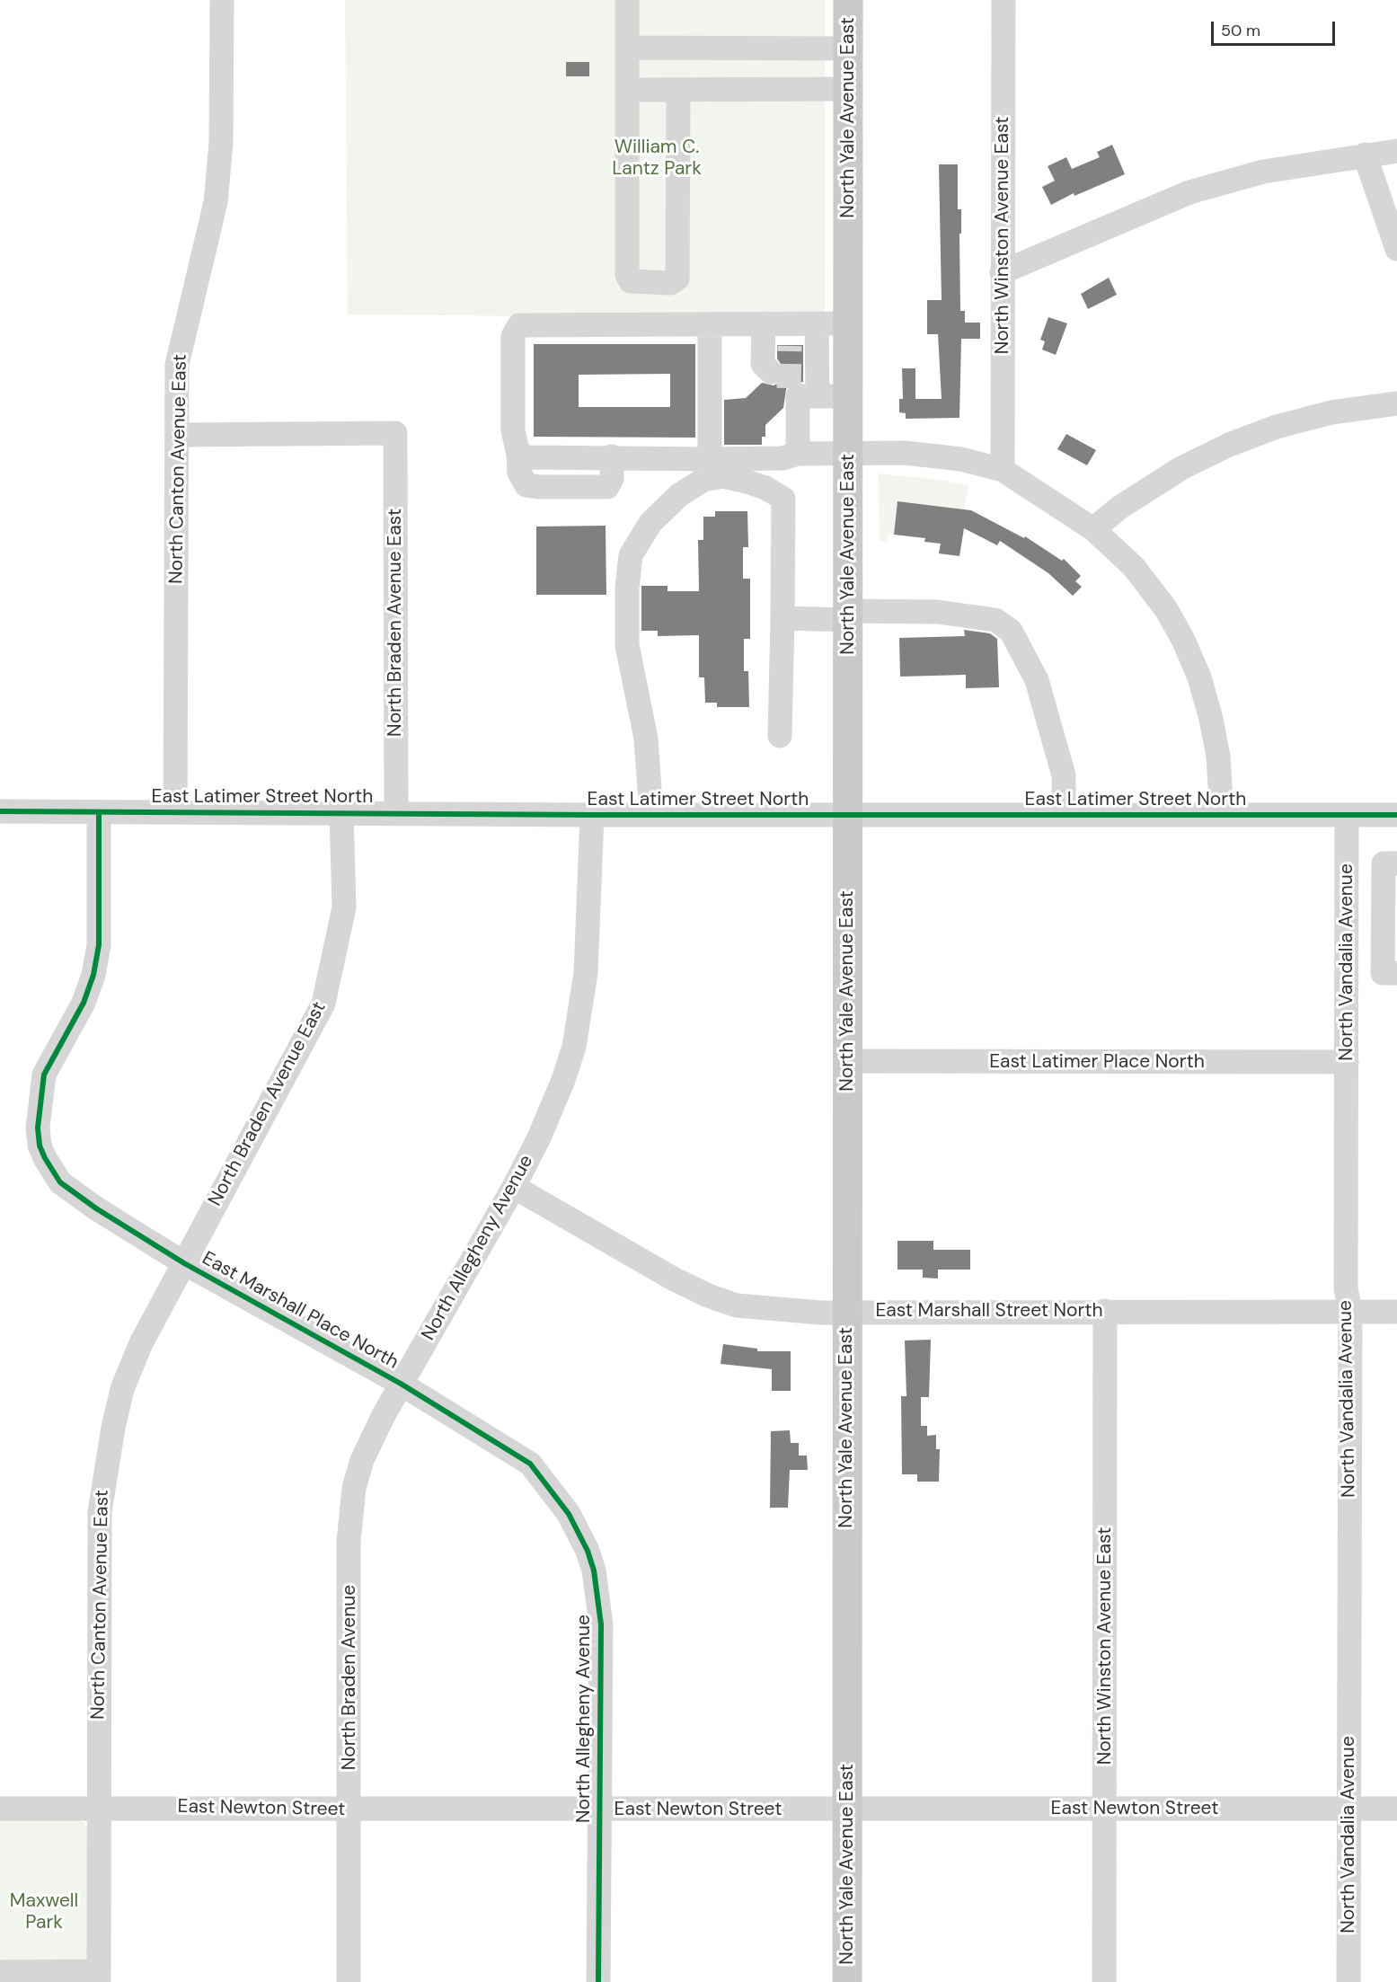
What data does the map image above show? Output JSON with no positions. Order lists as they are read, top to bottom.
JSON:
{
  "streets": {
    "main road": ["North Yale Avenue East"],
    "street": [
      "North Winston Avenue East",
      "North Canton Avenue East",
      "North Braden Avenue East",
      "East Latimer Street North",
      "North Vandalia Avenue",
      "East Latimer Place North",
      "North Allegheny Avenue",
      "East Marshall Place North",
      "East Marshall Street North",
      "North Braden Avenue",
      "East Newton Street"
    ]
  },
  "crossings": [
    ["North Yale Avenue East", "East Latimer Street North"],
    ["North Yale Avenue East", "East Latimer Place North"],
    ["North Yale Avenue East", "East Marshall Street North"],
    ["North Yale Avenue East", "East Newton Street"],
    ["North Winston Avenue East", "East Marshall Street North"],
    ["North Winston Avenue East", "East Newton Street"],
    ["North Canton Avenue East", "North Braden Avenue East"],
    ["North Canton Avenue East", "East Latimer Street North"],
    ["North Canton Avenue East", "East Marshall Place North"],
    ["North Canton Avenue East", "East Newton Street"],
    ["North Braden Avenue East", "East Latimer Street North"],
    ["North Braden Avenue East", "East Marshall Place North"],
    ["East Latimer Street North", "North Vandalia Avenue"],
    ["East Latimer Street North", "North Allegheny Avenue"],
    ["North Vandalia Avenue", "East Latimer Place North"],
    ["North Vandalia Avenue", "East Marshall Street North"],
    ["North Vandalia Avenue", "East Newton Street"],
    ["North Allegheny Avenue", "East Marshall Place North"],
    ["North Allegheny Avenue", "East Marshall Street North"],
    ["North Allegheny Avenue", "North Braden Avenue"],
    ["North Allegheny Avenue", "East Newton Street"],
    ["East Marshall Place North", "North Braden Avenue"],
    ["North Braden Avenue", "East Newton Street"]
  ],
  "parks": ["William C. Lantz Park", "Maxwell Park"],
  "scale_bar": "50 m"
}
